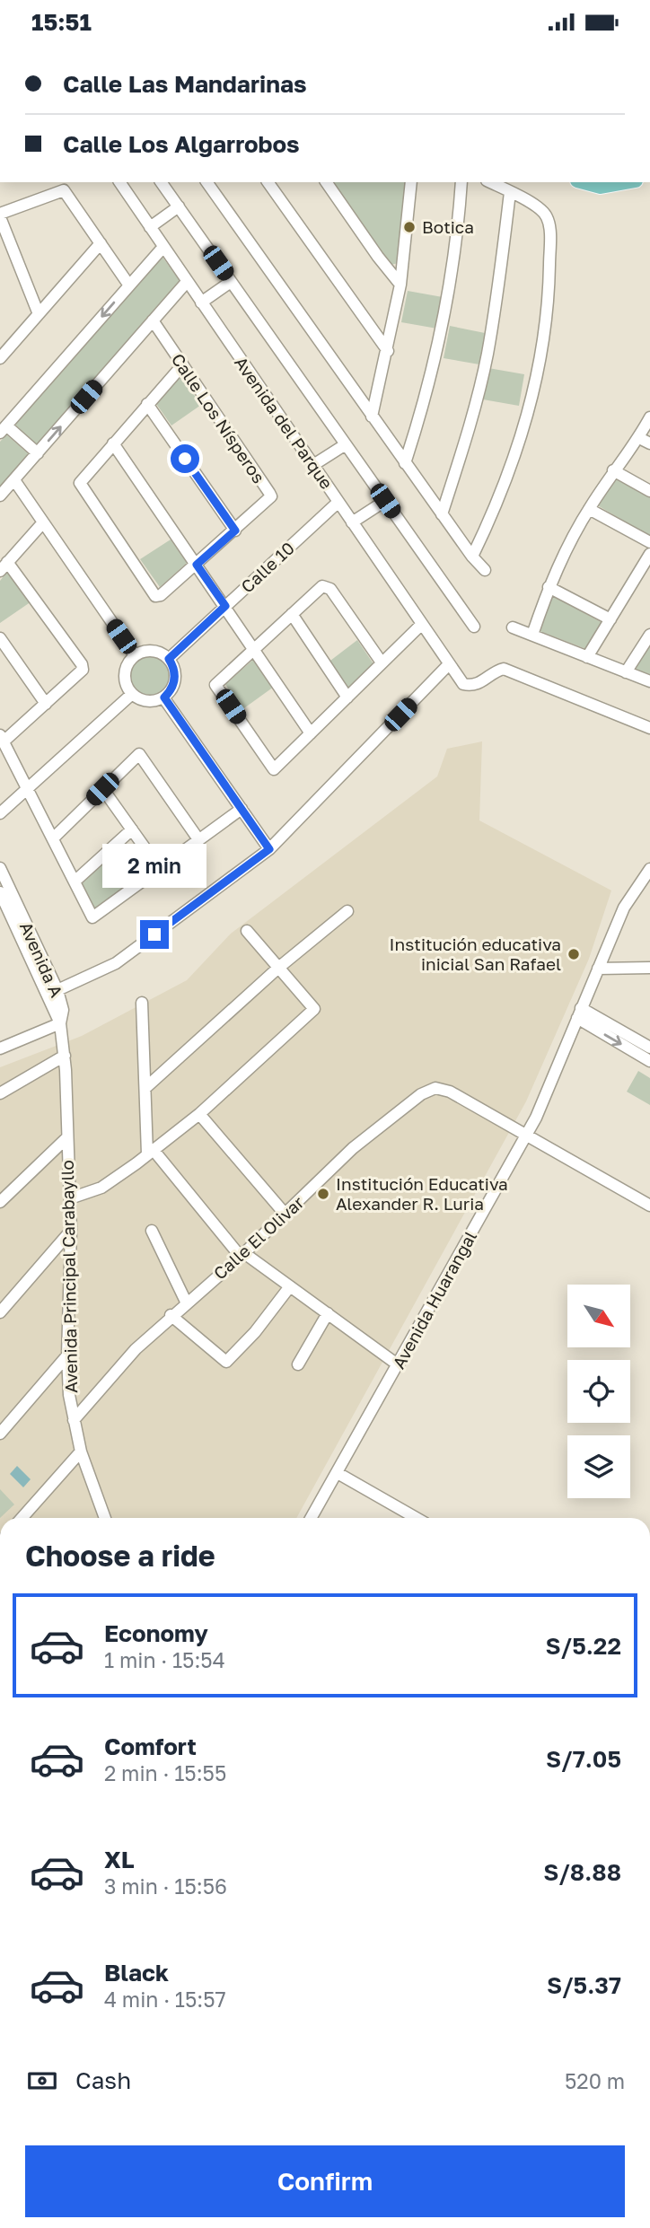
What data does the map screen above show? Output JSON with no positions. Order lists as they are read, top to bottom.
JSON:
{
  "streets": {
    "street": [
      "Calle Los Nísperos",
      "Avenida del Parque",
      "Calle 10",
      "Avenida A",
      "Calle El Olivar",
      "Avenida Principal Carabayllo",
      "Avenida Huarangal"
    ]
  },
  "crossings": [
    ["Avenida del Parque", "Calle 10"],
    ["Avenida A", "Avenida Principal Carabayllo"],
    ["Calle El Olivar", "Avenida Principal Carabayllo"],
    ["Calle El Olivar", "Avenida Huarangal"]
  ],
  "places": ["Botica", "Institución educativa inicial San Rafael", "Institución Educativa Alexander R. Luria"],
  "north": "bottom right",
  "page": {
    "status": "15:51",
    "banner": ["Calle Las Mandarinas", "Calle Los Algarrobos"],
    "bubble": "2 min",
    "heading": "Choose a ride",
    "list": [
      {
        "name": "Economy",
        "note": "1 min · 15:54",
        "value": "S/5.22"
      },
      {
        "name": "Comfort",
        "note": "2 min · 15:55",
        "value": "S/7.05"
      },
      {
        "name": "XL",
        "note": "3 min · 15:56",
        "value": "S/8.88"
      },
      {
        "name": "Black",
        "note": "4 min · 15:57",
        "value": "S/5.37"
      }
    ],
    "pay": ["Cash", "520 m"],
    "buttons": "Confirm"
  }
}
